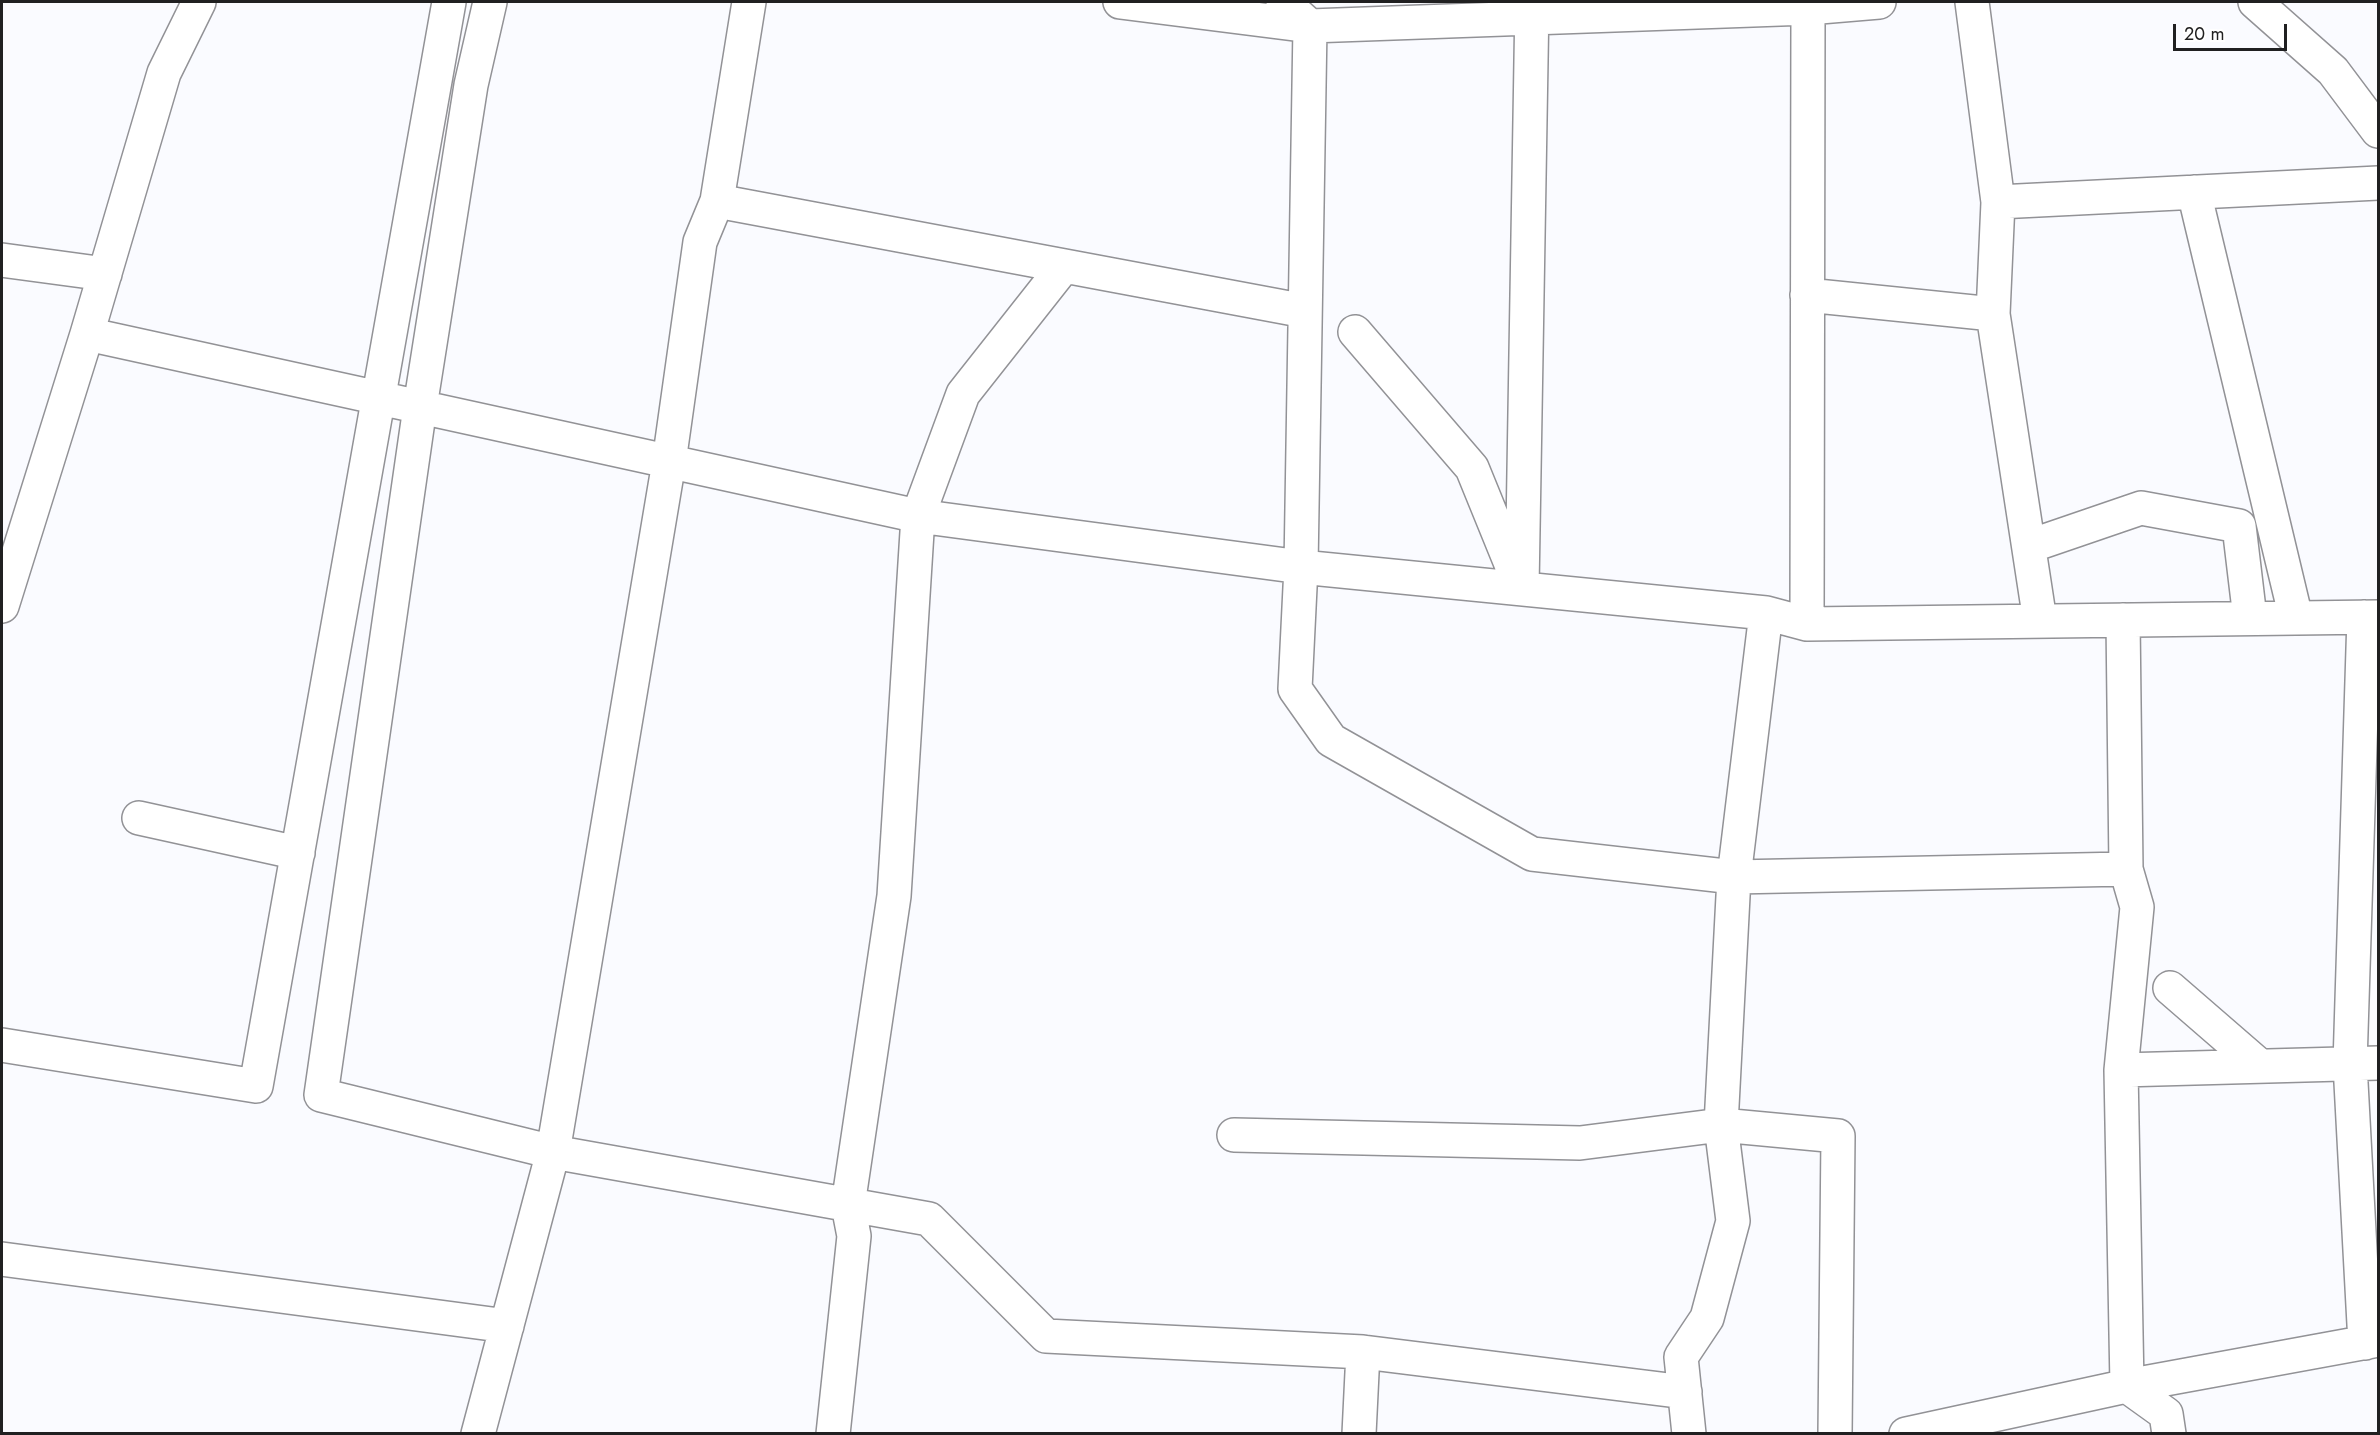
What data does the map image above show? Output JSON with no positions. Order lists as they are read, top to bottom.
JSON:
{
  "scale_bar": "20 m"
}
